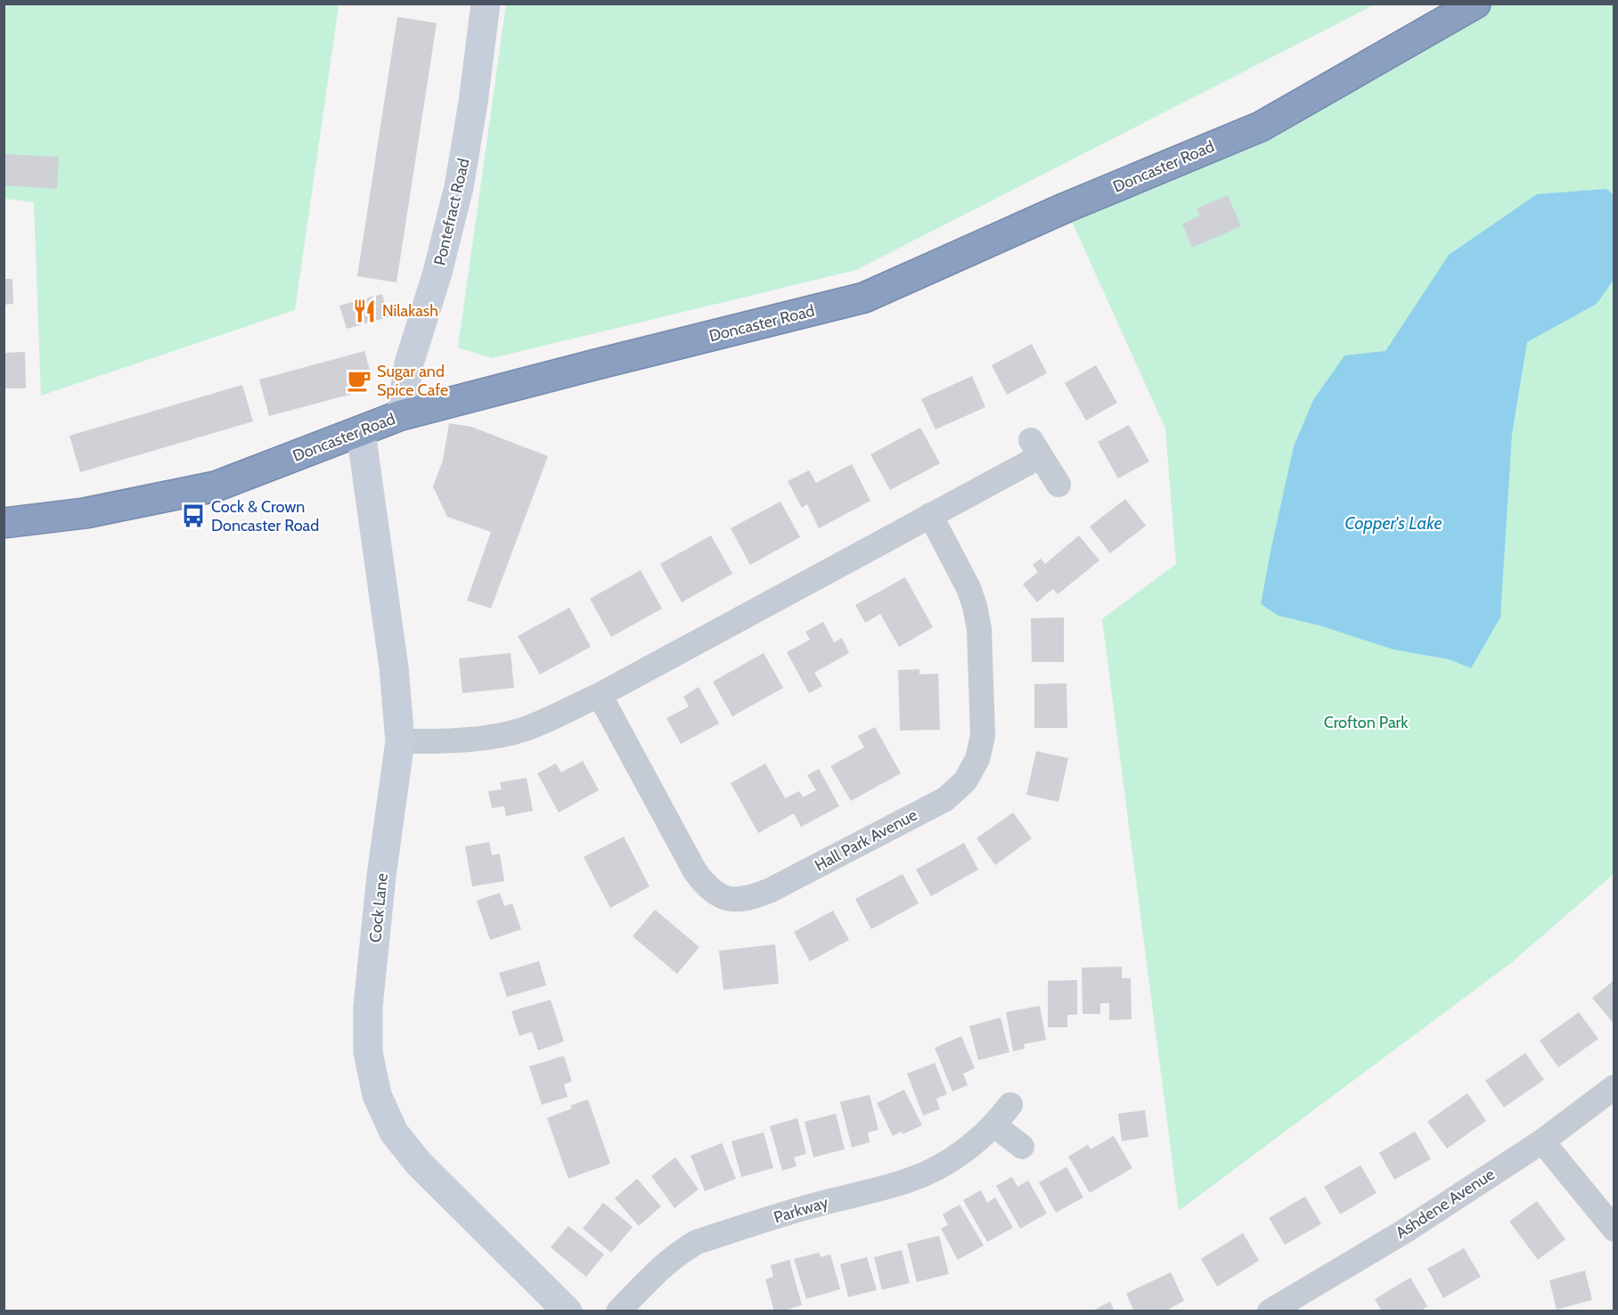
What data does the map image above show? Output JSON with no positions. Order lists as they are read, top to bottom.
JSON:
{
  "streets": {
    "highway": ["Doncaster Road"],
    "main road": ["Pontefract Road", "Cock Lane"],
    "street": ["Hall Park Avenue", "Ashdene Avenue", "Parkway"]
  },
  "crossings": [
    ["Doncaster Road", "Pontefract Road"],
    ["Doncaster Road", "Cock Lane"]
  ],
  "water": ["Copper's Lake"],
  "parks": ["Crofton Park"],
  "places": {
    "restaurant": ["Nilakash"],
    "cafe": ["Sugar and Spice Cafe"],
    "bus stop": ["Cock & Crown Doncaster Road"]
  }
}
